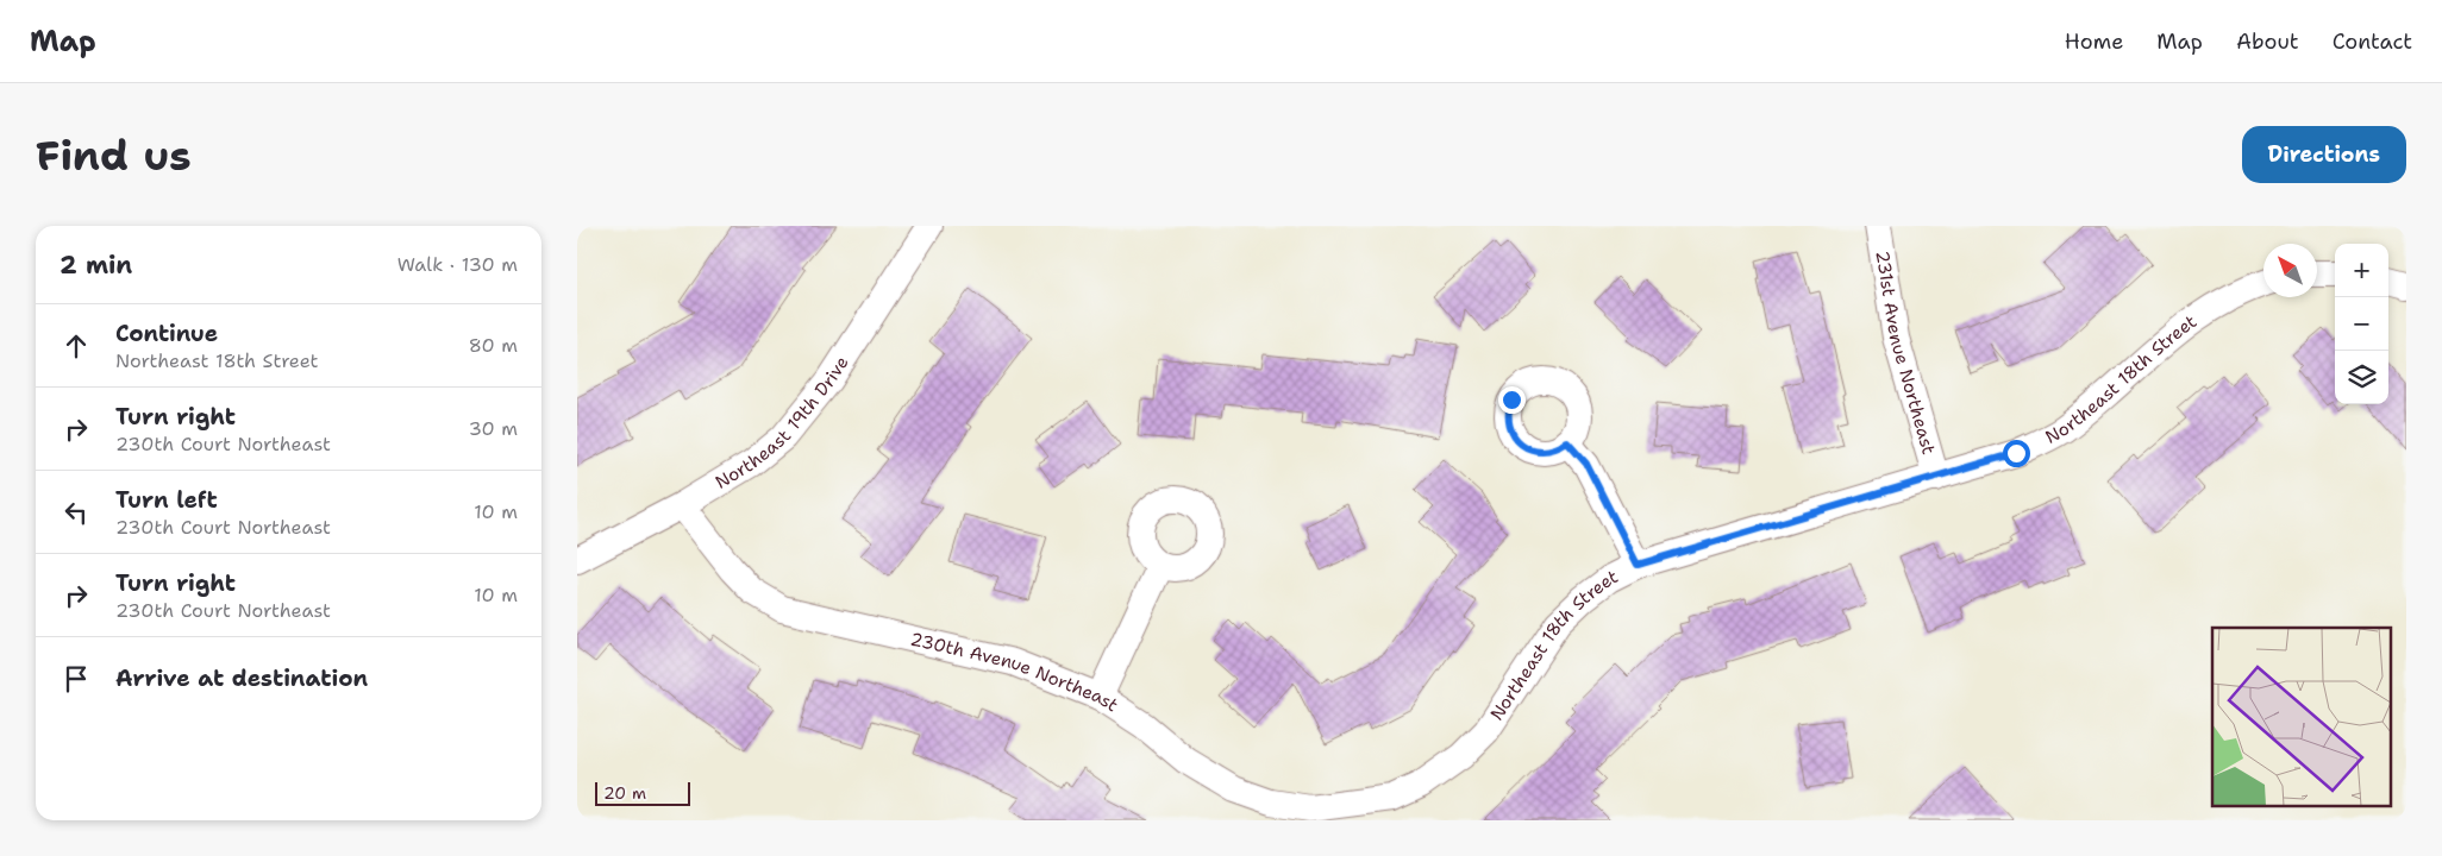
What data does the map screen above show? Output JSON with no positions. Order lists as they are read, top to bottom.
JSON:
{
  "streets": {
    "street": [
      "231st Avenue Northeast",
      "Northeast 18th Street",
      "Northeast 19th Drive",
      "230th Avenue Northeast"
    ]
  },
  "crossings": [
    ["231st Avenue Northeast", "Northeast 18th Street"],
    ["Northeast 18th Street", "230th Avenue Northeast"],
    ["Northeast 19th Drive", "230th Avenue Northeast"]
  ],
  "scale_bar": "20 m",
  "north": "top left",
  "page": {
    "header": "Map",
    "nav": [
      "Home",
      "Map",
      "About",
      "Contact"
    ],
    "buttons": "Directions",
    "title": "Find us",
    "heading": ["2 min", "Walk · 130 m"],
    "map_buttons": ["+", "−"],
    "list": [
      ["Continue", "Northeast 18th Street", "80 m"],
      ["Turn right", "230th Court Northeast", "30 m"],
      ["Turn left", "230th Court Northeast", "10 m"],
      ["Turn right", "230th Court Northeast", "10 m"],
      "Arrive at destination"
    ],
    "scale": "20 m"
  }
}
